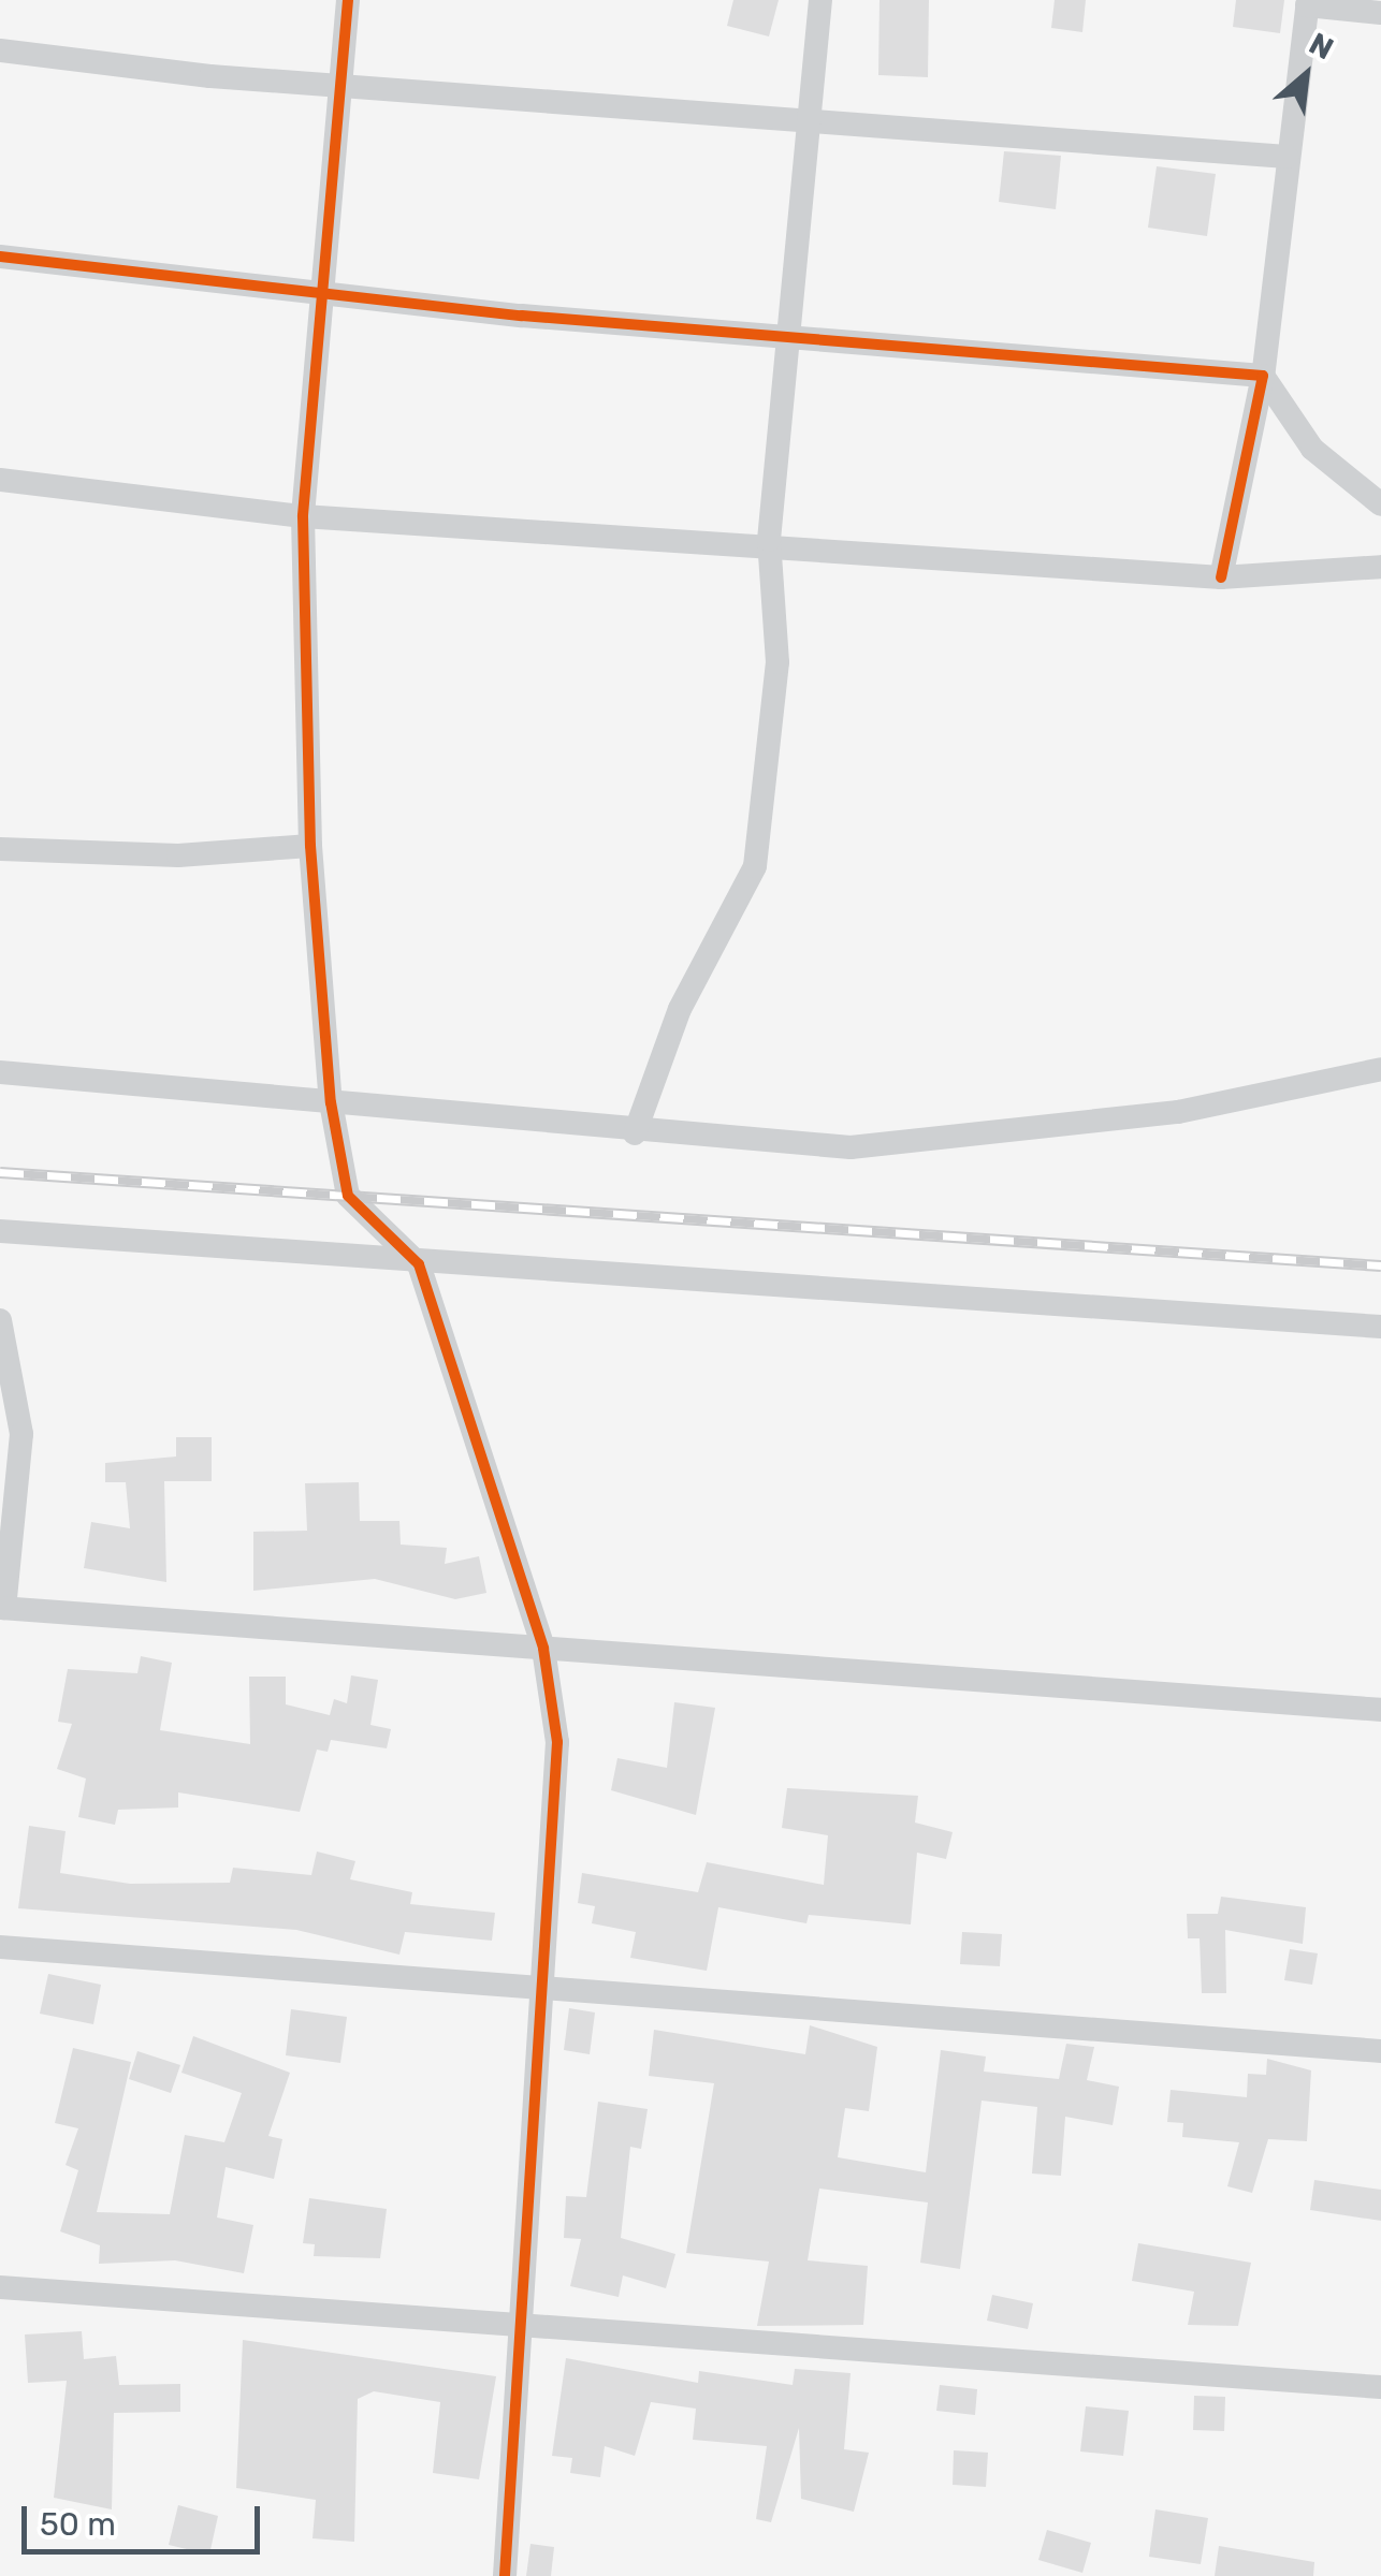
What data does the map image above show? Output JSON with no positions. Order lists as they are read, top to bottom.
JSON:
{
  "scale_bar": "50 m",
  "north": "top right"
}
